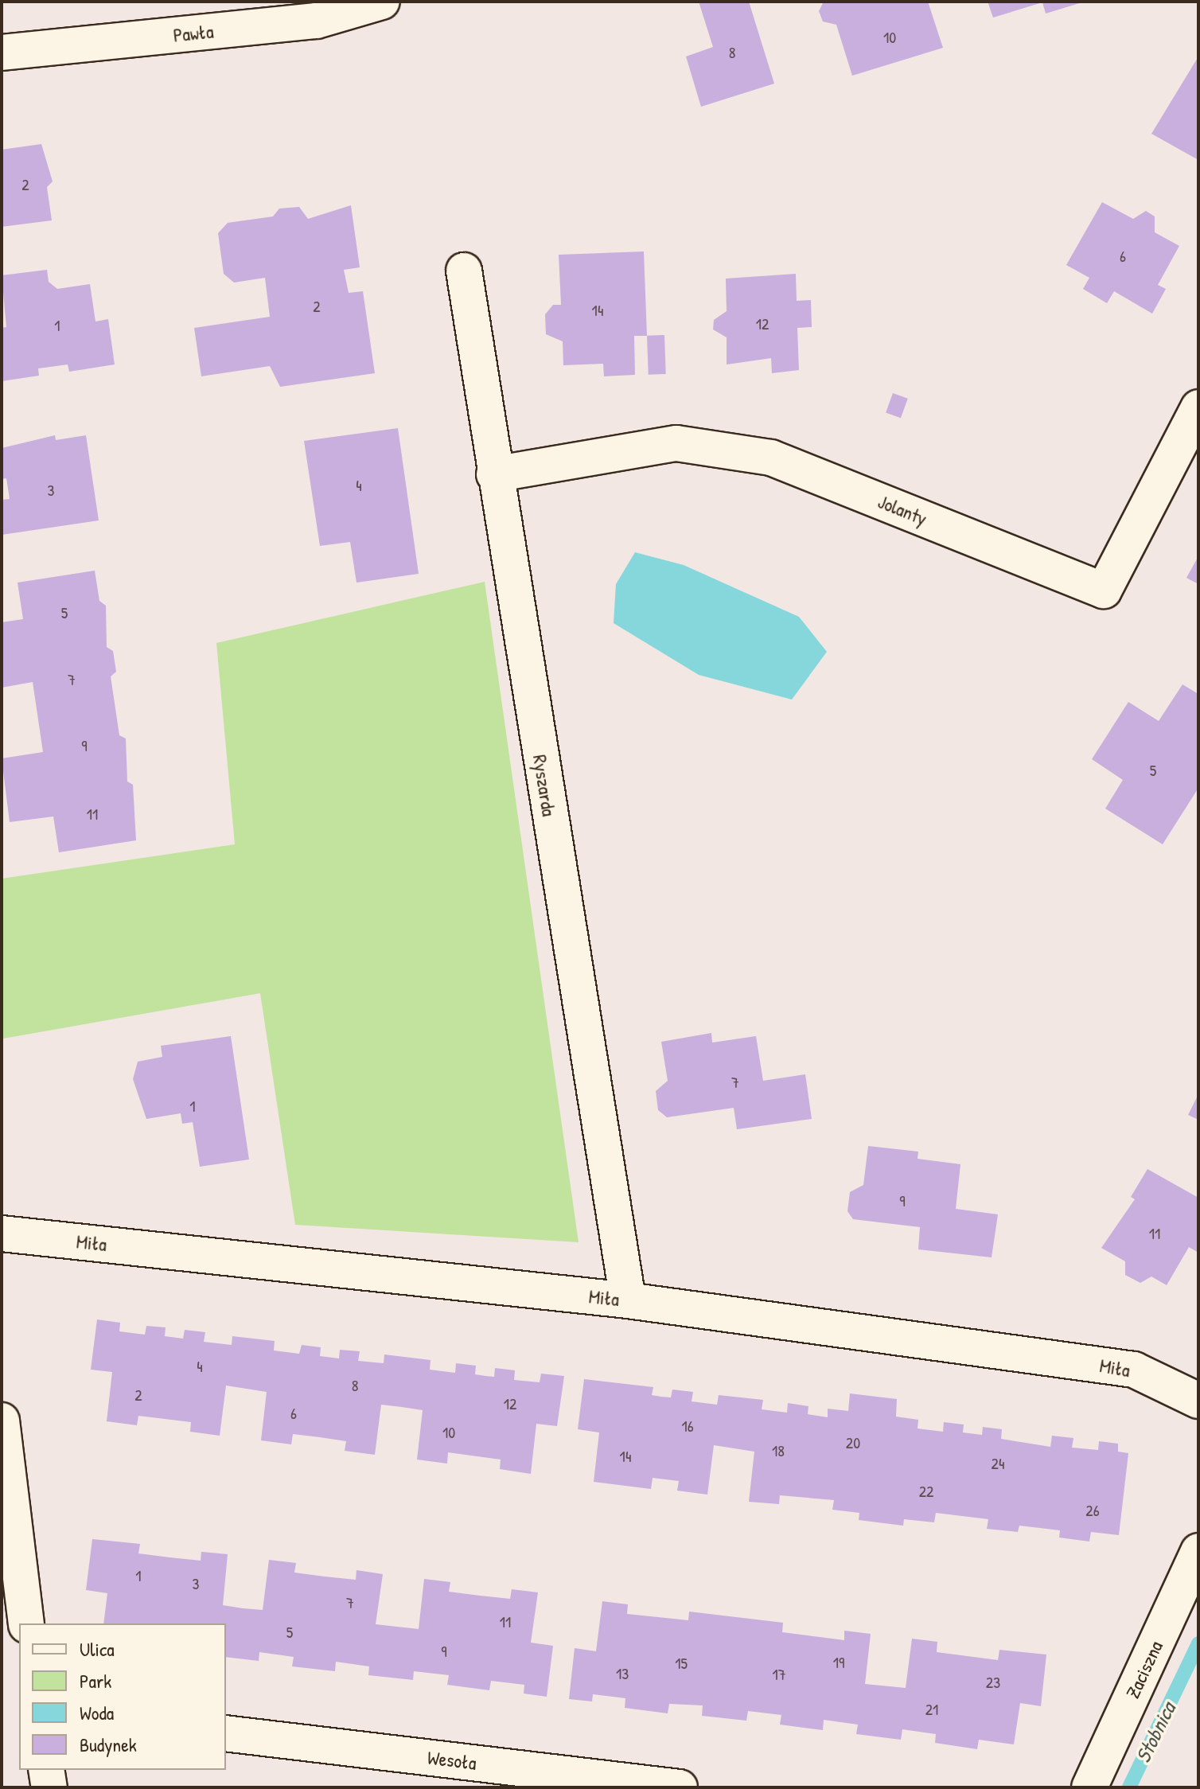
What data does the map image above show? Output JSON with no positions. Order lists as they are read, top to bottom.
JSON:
{
  "streets": {
    "street": [
      "Pawła",
      "Jolanty",
      "Ryszarda",
      "Miła",
      "Zaciszna",
      "Wesoła"
    ]
  },
  "crossings": [
    ["Jolanty", "Ryszarda"],
    ["Ryszarda", "Miła"]
  ],
  "water": ["Stobnica"],
  "house_numbers": [
    "10",
    "8",
    "2",
    "6",
    "2",
    "14",
    "12",
    "1",
    "4",
    "3",
    "5",
    "7",
    "9",
    "5",
    "11",
    "7",
    "1",
    "9",
    "11",
    "4",
    "8",
    "2",
    "12",
    "6",
    "16",
    "10",
    "20",
    "18",
    "14",
    "24",
    "22",
    "26",
    "1",
    "3",
    "7",
    "11",
    "5",
    "9",
    "19",
    "15",
    "13",
    "17",
    "23",
    "21"
  ],
  "legend": [
    "Ulica",
    "Park",
    "Woda",
    "Budynek"
  ]
}
